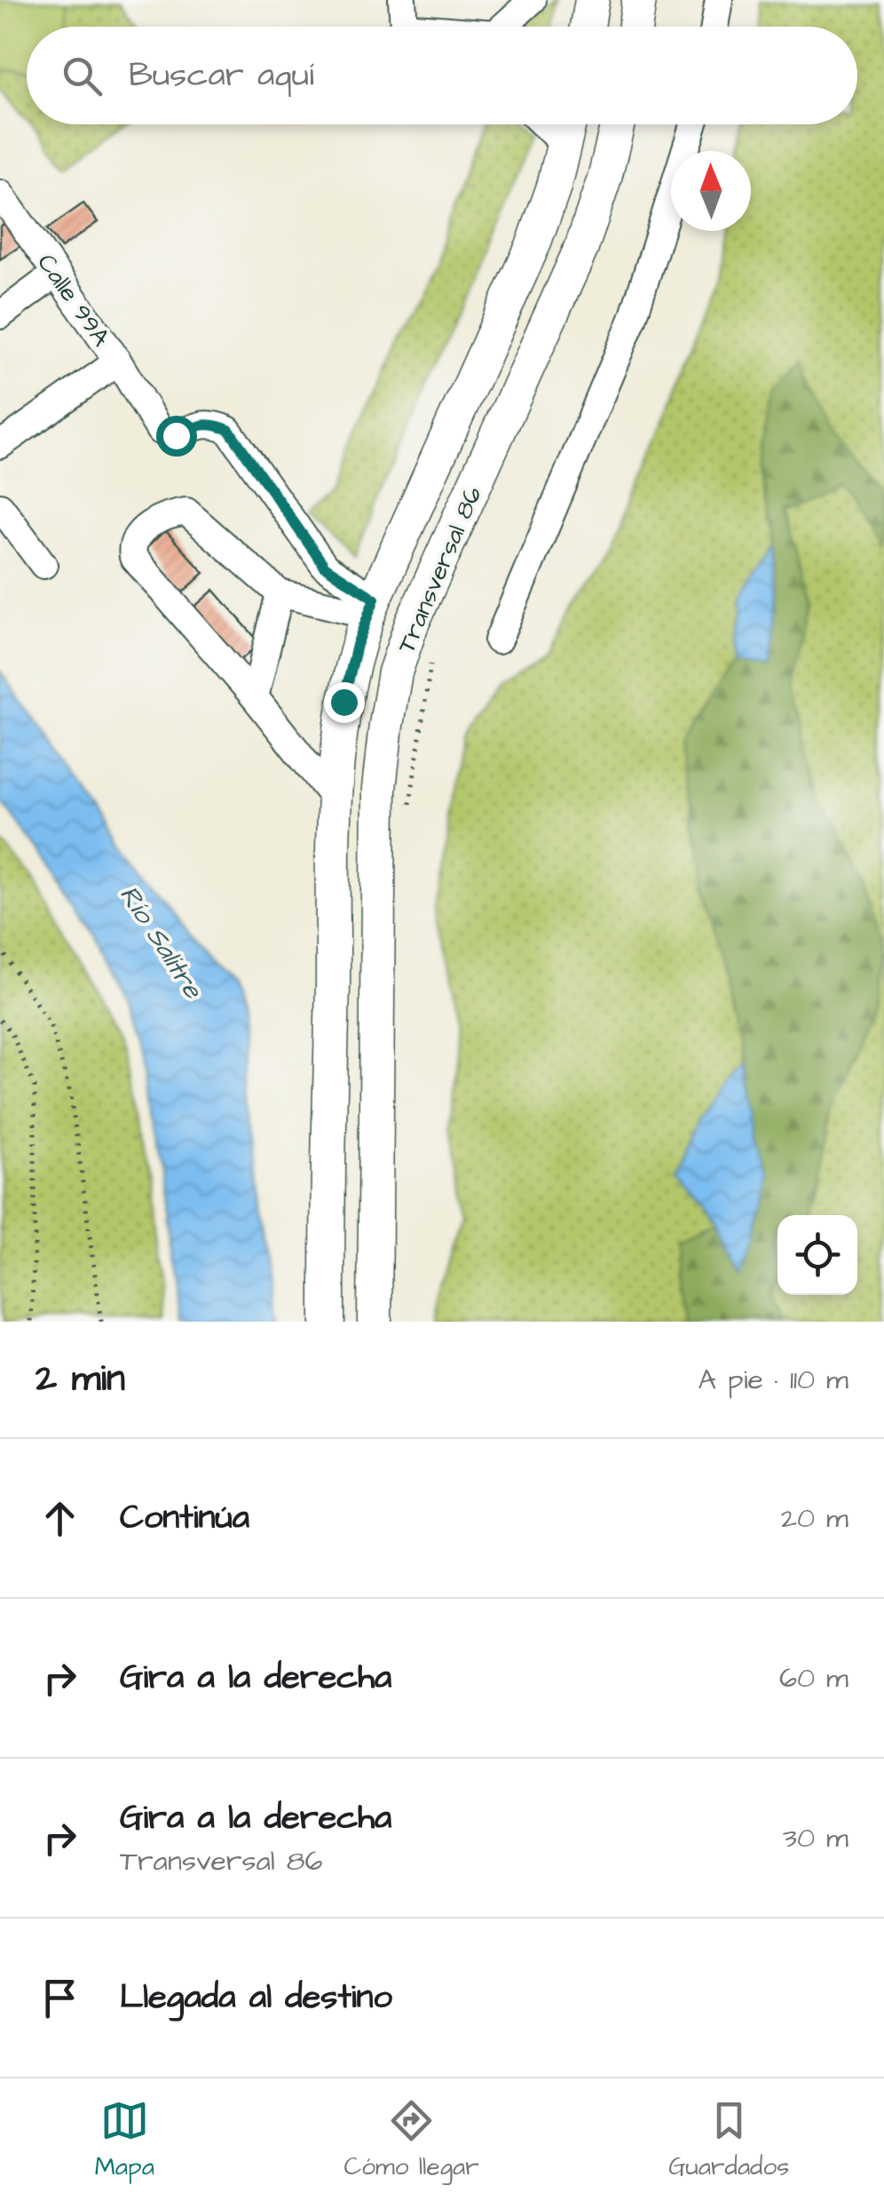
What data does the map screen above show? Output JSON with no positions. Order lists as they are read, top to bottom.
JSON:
{
  "streets": {
    "main road": ["Transversal 86"],
    "street": ["Calle 99A"]
  },
  "crossings": [
    ["Calle 99A", "Transversal 86"]
  ],
  "water": ["Río Salitre"],
  "north": "top",
  "page": {
    "search": "Buscar aquí",
    "heading": ["2 min", "A pie · 110 m"],
    "list": [
      ["Continúa", "20 m"],
      ["Gira a la derecha", "60 m"],
      ["Gira a la derecha", "Transversal 86", "30 m"],
      "Llegada al destino"
    ],
    "nav": ["Mapa", "Cómo llegar", "Guardados"]
  }
}
